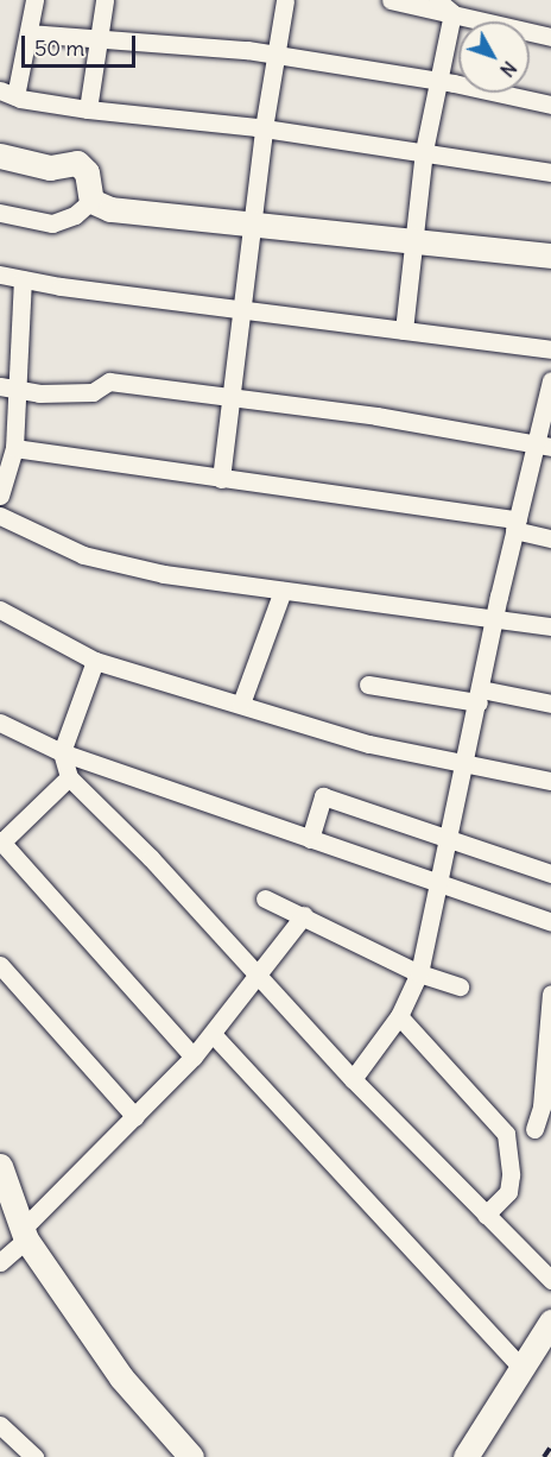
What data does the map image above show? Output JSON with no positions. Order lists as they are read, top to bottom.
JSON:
{
  "scale_bar": "50 m",
  "north": "bottom right"
}
